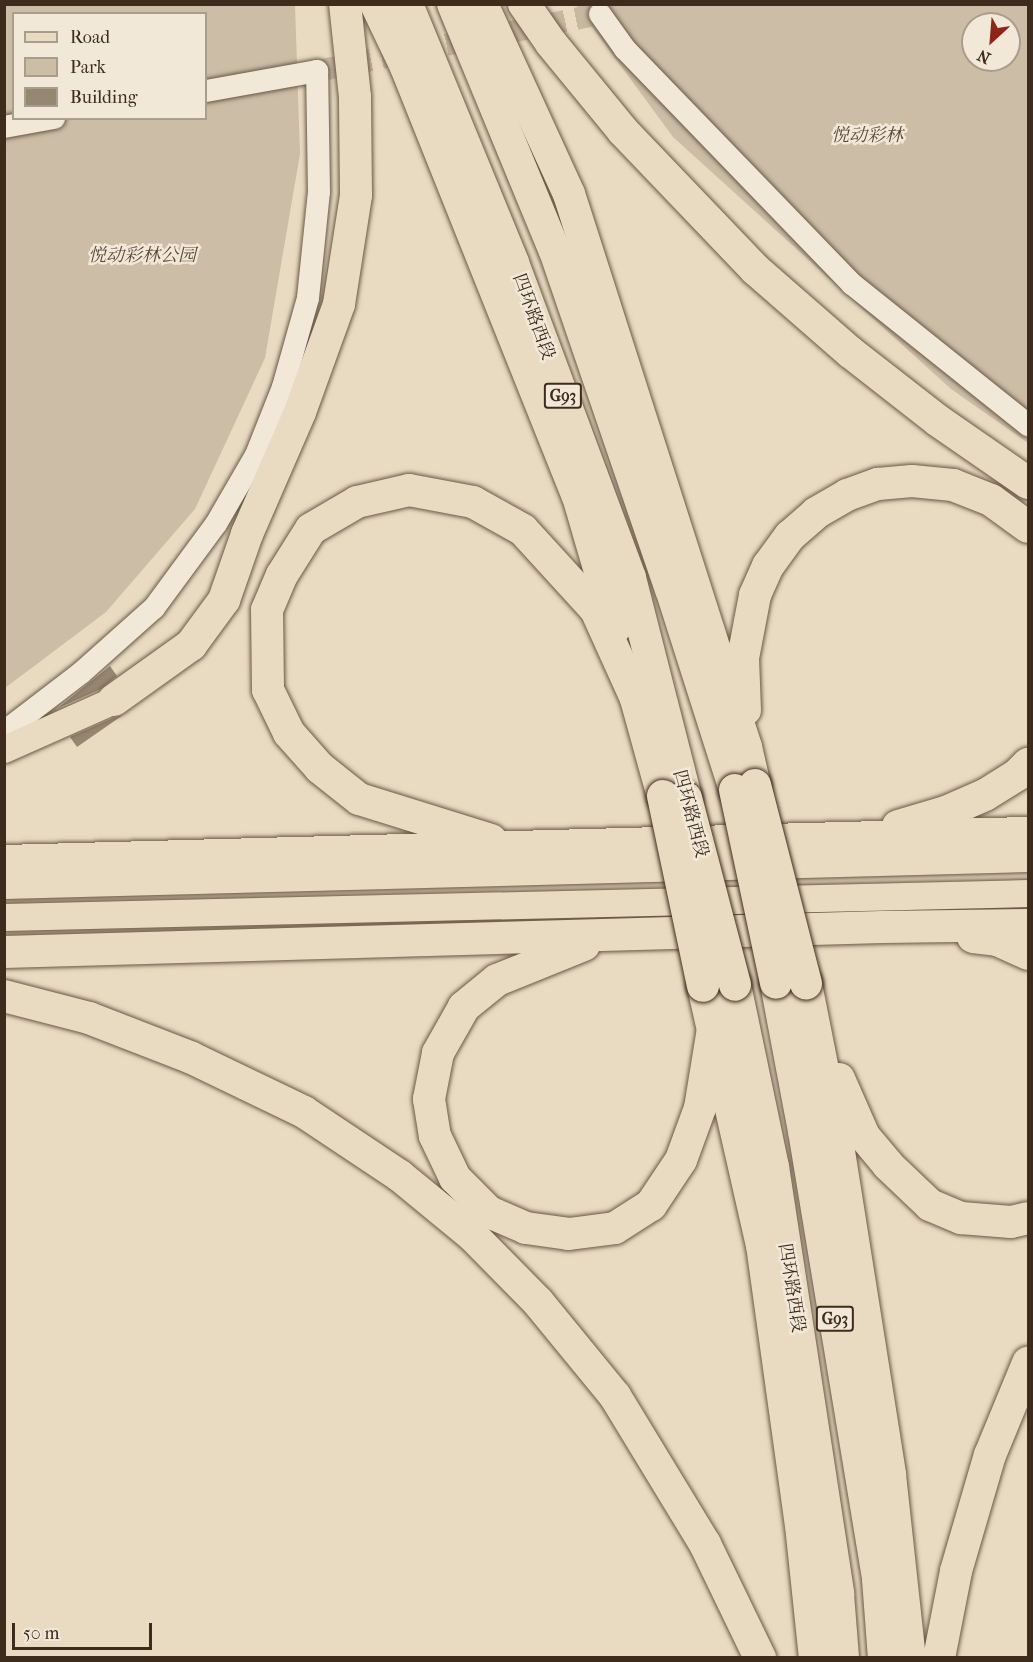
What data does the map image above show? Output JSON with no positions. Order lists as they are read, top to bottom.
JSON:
{
  "streets": {
    "highway": ["四环路西段", "G93"]
  },
  "parks": ["悦动彩林", "悦动彩林公园"],
  "legend": ["Road", "Park", "Building"],
  "scale_bar": "50 m",
  "north": "bottom left"
}
